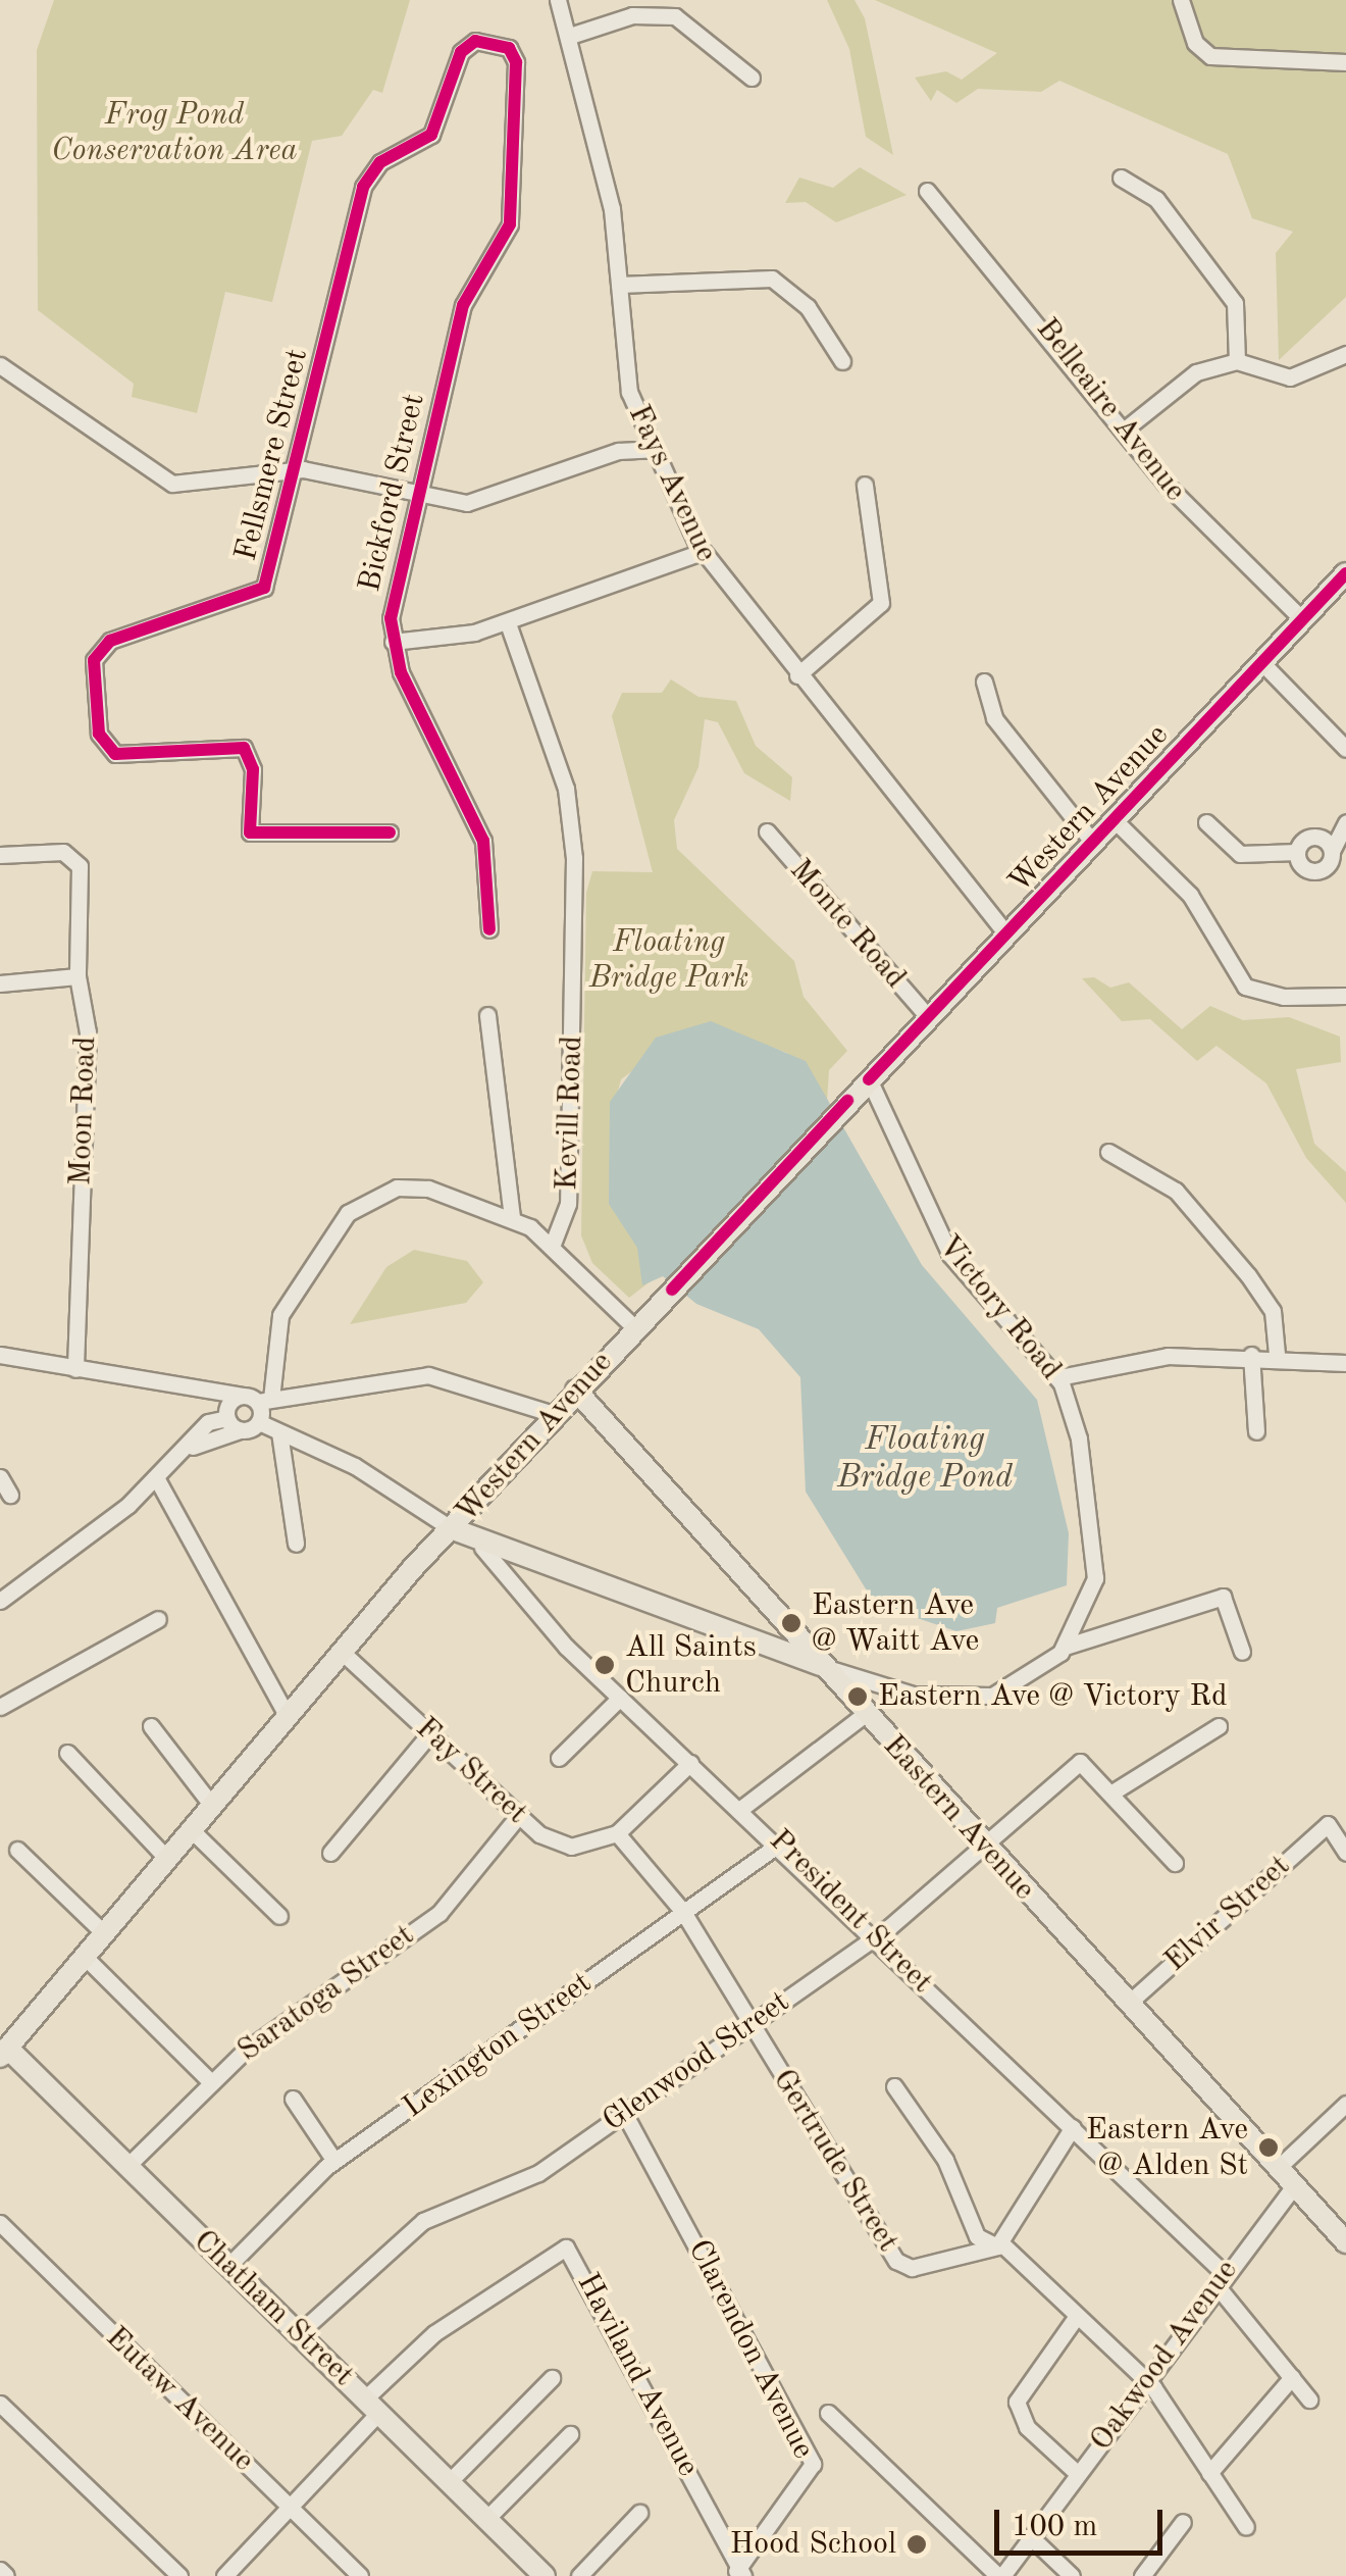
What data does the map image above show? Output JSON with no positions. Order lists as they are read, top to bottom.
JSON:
{
  "streets": {
    "main road": ["Western Avenue", "Eastern Avenue", "Chatham Street"],
    "street": [
      "Belleaire Avenue",
      "Fellsmere Street",
      "Fays Avenue",
      "Bickford Street",
      "Monte Road",
      "Moon Road",
      "Kevill Road",
      "Victory Road",
      "Fay Street",
      "President Street",
      "Elvir Street",
      "Saratoga Street",
      "Lexington Street",
      "Glenwood Street",
      "Gertrude Street",
      "Clarendon Avenue",
      "Oakwood Avenue",
      "Haviland Avenue",
      "Eutaw Avenue"
    ]
  },
  "crossings": [
    ["Belleaire Avenue", "Western Avenue"],
    ["Fellsmere Street", "Bickford Street"],
    ["Fays Avenue", "Western Avenue"],
    ["Western Avenue", "Monte Road"],
    ["Western Avenue", "Victory Road"],
    ["Western Avenue", "Fay Street"],
    ["Western Avenue", "Eastern Avenue"],
    ["Western Avenue", "Chatham Street"],
    ["Victory Road", "Eastern Avenue"],
    ["Fay Street", "Saratoga Street"],
    ["Fay Street", "Gertrude Street"],
    ["Eastern Avenue", "Elvir Street"],
    ["Eastern Avenue", "Glenwood Street"],
    ["Eastern Avenue", "Oakwood Avenue"],
    ["President Street", "Lexington Street"],
    ["President Street", "Glenwood Street"],
    ["President Street", "Oakwood Avenue"],
    ["Saratoga Street", "Chatham Street"],
    ["Lexington Street", "Gertrude Street"],
    ["Lexington Street", "Chatham Street"],
    ["Glenwood Street", "Gertrude Street"],
    ["Glenwood Street", "Chatham Street"],
    ["Glenwood Street", "Clarendon Avenue"],
    ["Chatham Street", "Haviland Avenue"],
    ["Clarendon Avenue", "Haviland Avenue"]
  ],
  "water": ["Floating Bridge Pond"],
  "parks": ["Frog Pond Conservation Area", "Floating Bridge Park"],
  "places": [
    "Eastern Ave @ Waitt Ave",
    "All Saints Church",
    "Eastern Ave @ Victory Rd",
    "Eastern Ave @ Alden St",
    "Hood School"
  ],
  "scale_bar": "100 m"
}
